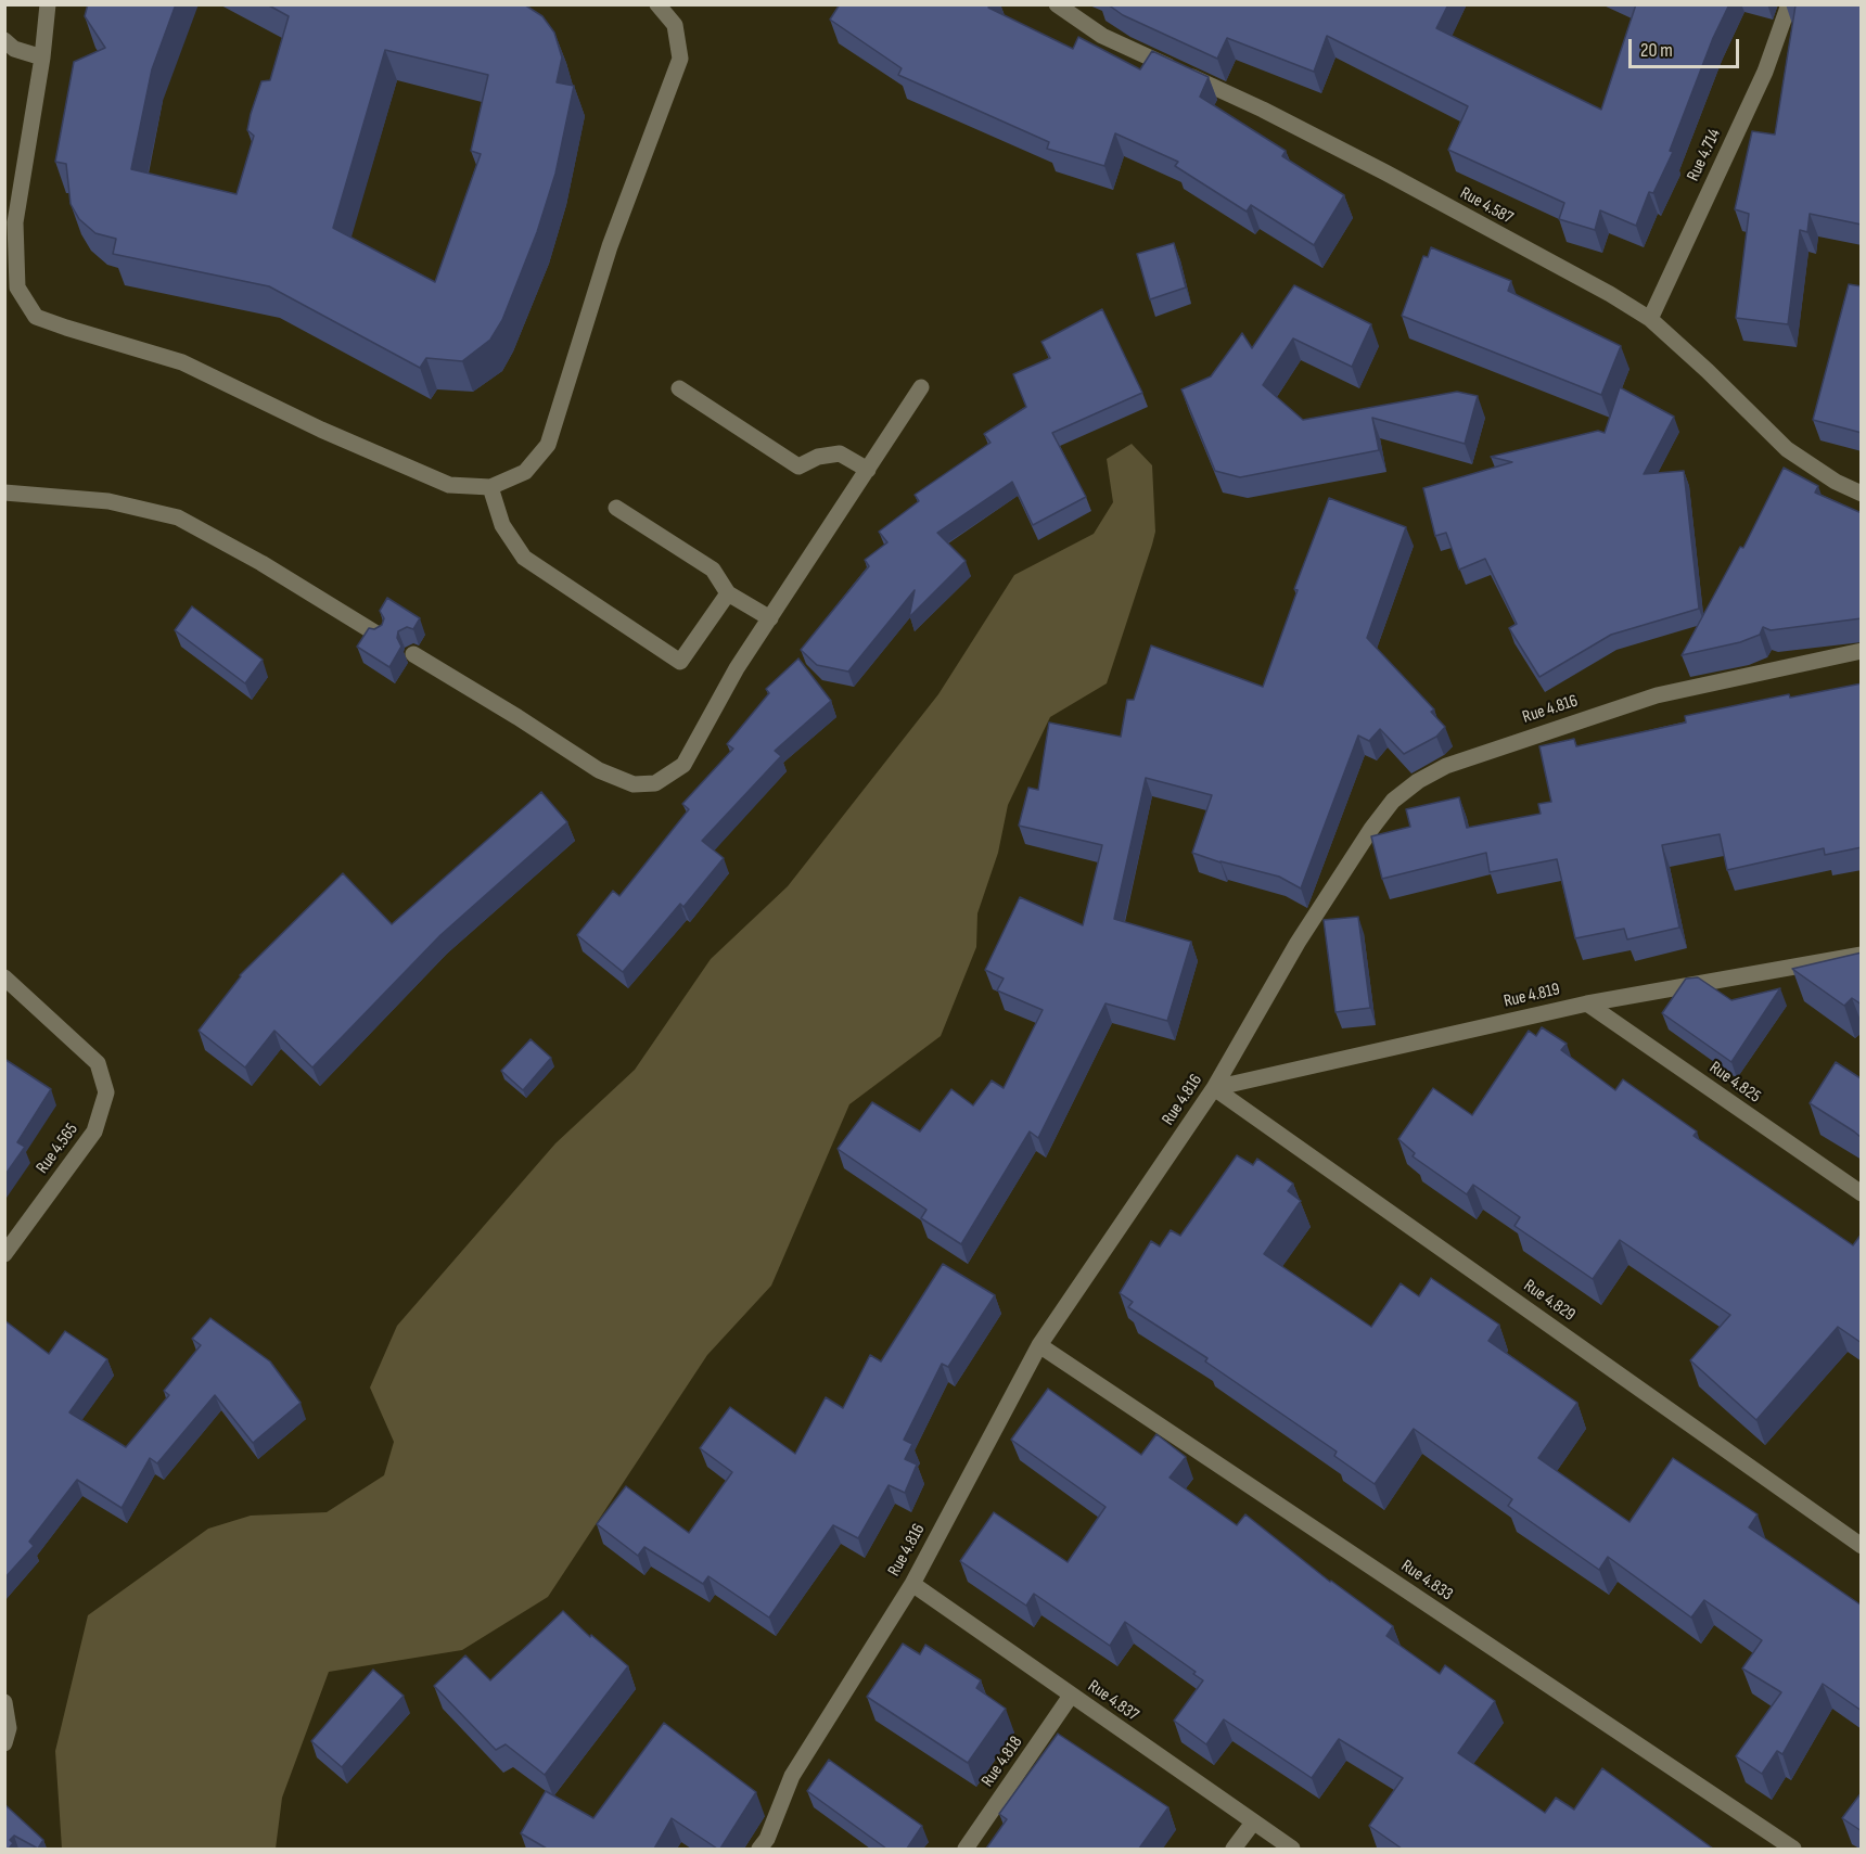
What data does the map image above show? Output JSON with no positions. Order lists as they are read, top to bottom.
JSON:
{
  "streets": {
    "street": [
      "Rue 4.714",
      "Rue 4.587",
      "Rue 4.816",
      "Rue 4.819",
      "Rue 4.825",
      "Rue 4.565",
      "Rue 4.829",
      "Rue 4.833",
      "Rue 4.837",
      "Rue 4.818"
    ]
  },
  "crossings": [
    ["Rue 4.714", "Rue 4.587"],
    ["Rue 4.816", "Rue 4.819"],
    ["Rue 4.816", "Rue 4.829"],
    ["Rue 4.816", "Rue 4.833"],
    ["Rue 4.816", "Rue 4.837"],
    ["Rue 4.819", "Rue 4.825"],
    ["Rue 4.819", "Rue 4.829"],
    ["Rue 4.837", "Rue 4.818"]
  ],
  "scale_bar": "20 m"
}
